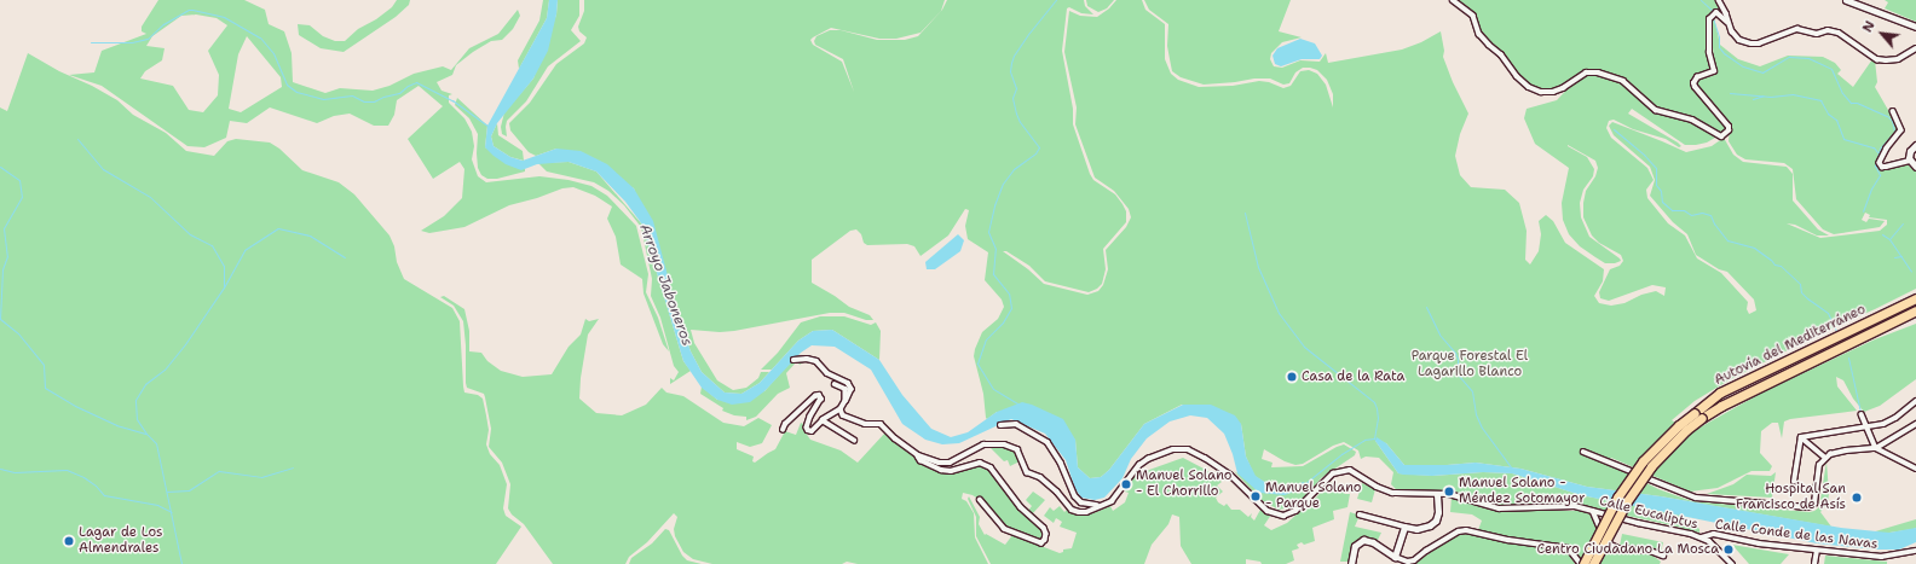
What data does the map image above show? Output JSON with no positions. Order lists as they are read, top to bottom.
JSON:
{
  "streets": {
    "highway": ["Autovía del Mediterráneo"],
    "street": ["Calle Eucaliptus", "Calle Conde de las Navas"]
  },
  "crossings": [
    ["Calle Eucaliptus", "Calle Conde de las Navas"]
  ],
  "water": ["Arroyo Jaboneros"],
  "parks": ["Parque Forestal El Lagarillo Blanco"],
  "places": [
    "Casa de la Rata",
    "Manuel Solano - El Chorrillo",
    "Manuel Solano - Méndez Sotomayor",
    "Manuel Solano - Parque",
    "Hospital San Francisco de Asís",
    "Lagar de Los Almendrales",
    "Centro Ciudadano La Mosca"
  ],
  "north": "top left"
}
